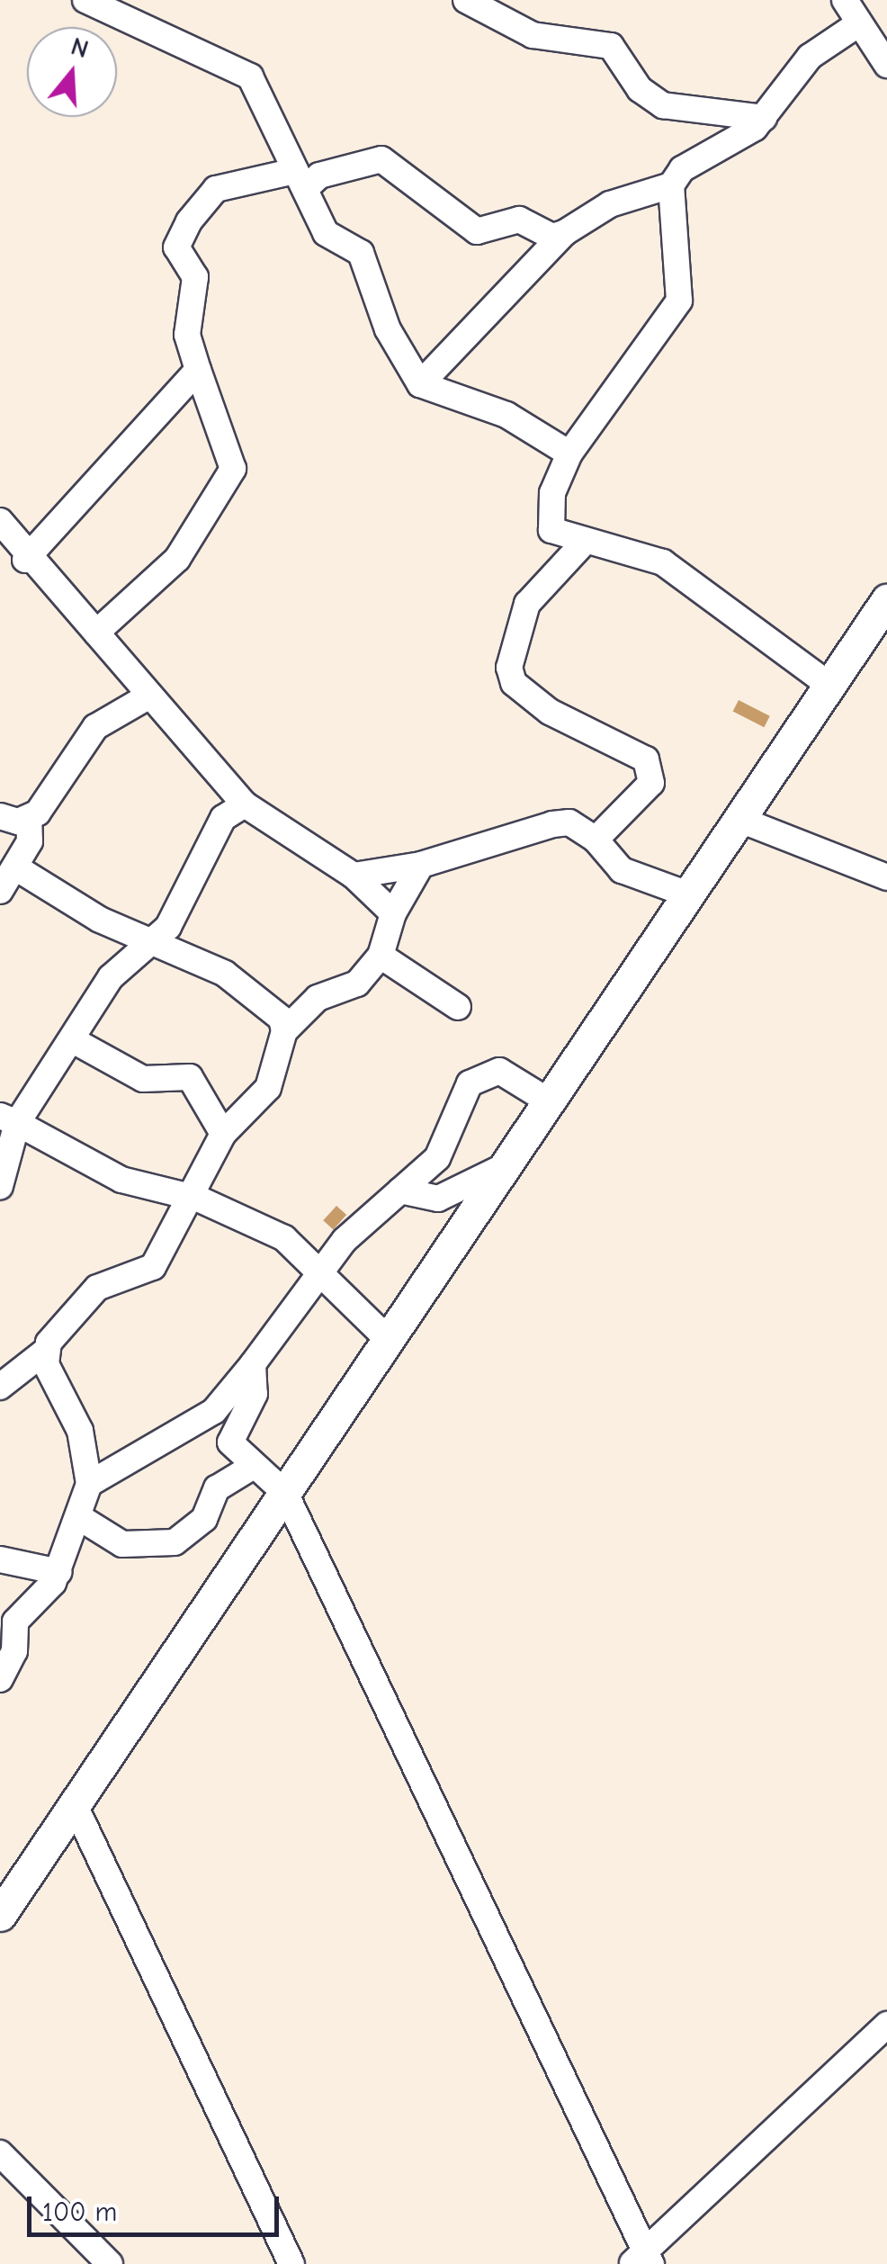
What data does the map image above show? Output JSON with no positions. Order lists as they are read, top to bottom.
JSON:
{
  "scale_bar": "100 m",
  "north": "top"
}
